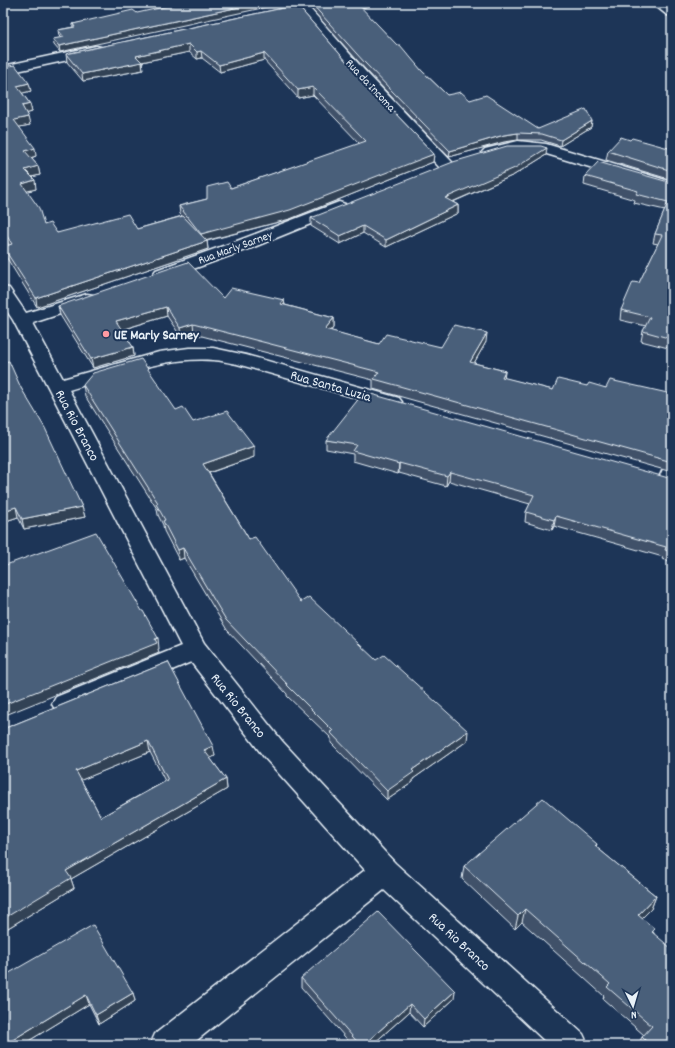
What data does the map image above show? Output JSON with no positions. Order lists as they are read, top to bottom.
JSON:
{
  "streets": {
    "street": [
      "Rua da Incoma",
      "Rua Marly Sarney",
      "Rua Santa Luzia",
      "Rua Rio Branco"
    ]
  },
  "crossings": [
    ["Rua Santa Luzia", "Rua Rio Branco"]
  ],
  "places": ["UE Marly Sarney"],
  "north": "bottom"
}
